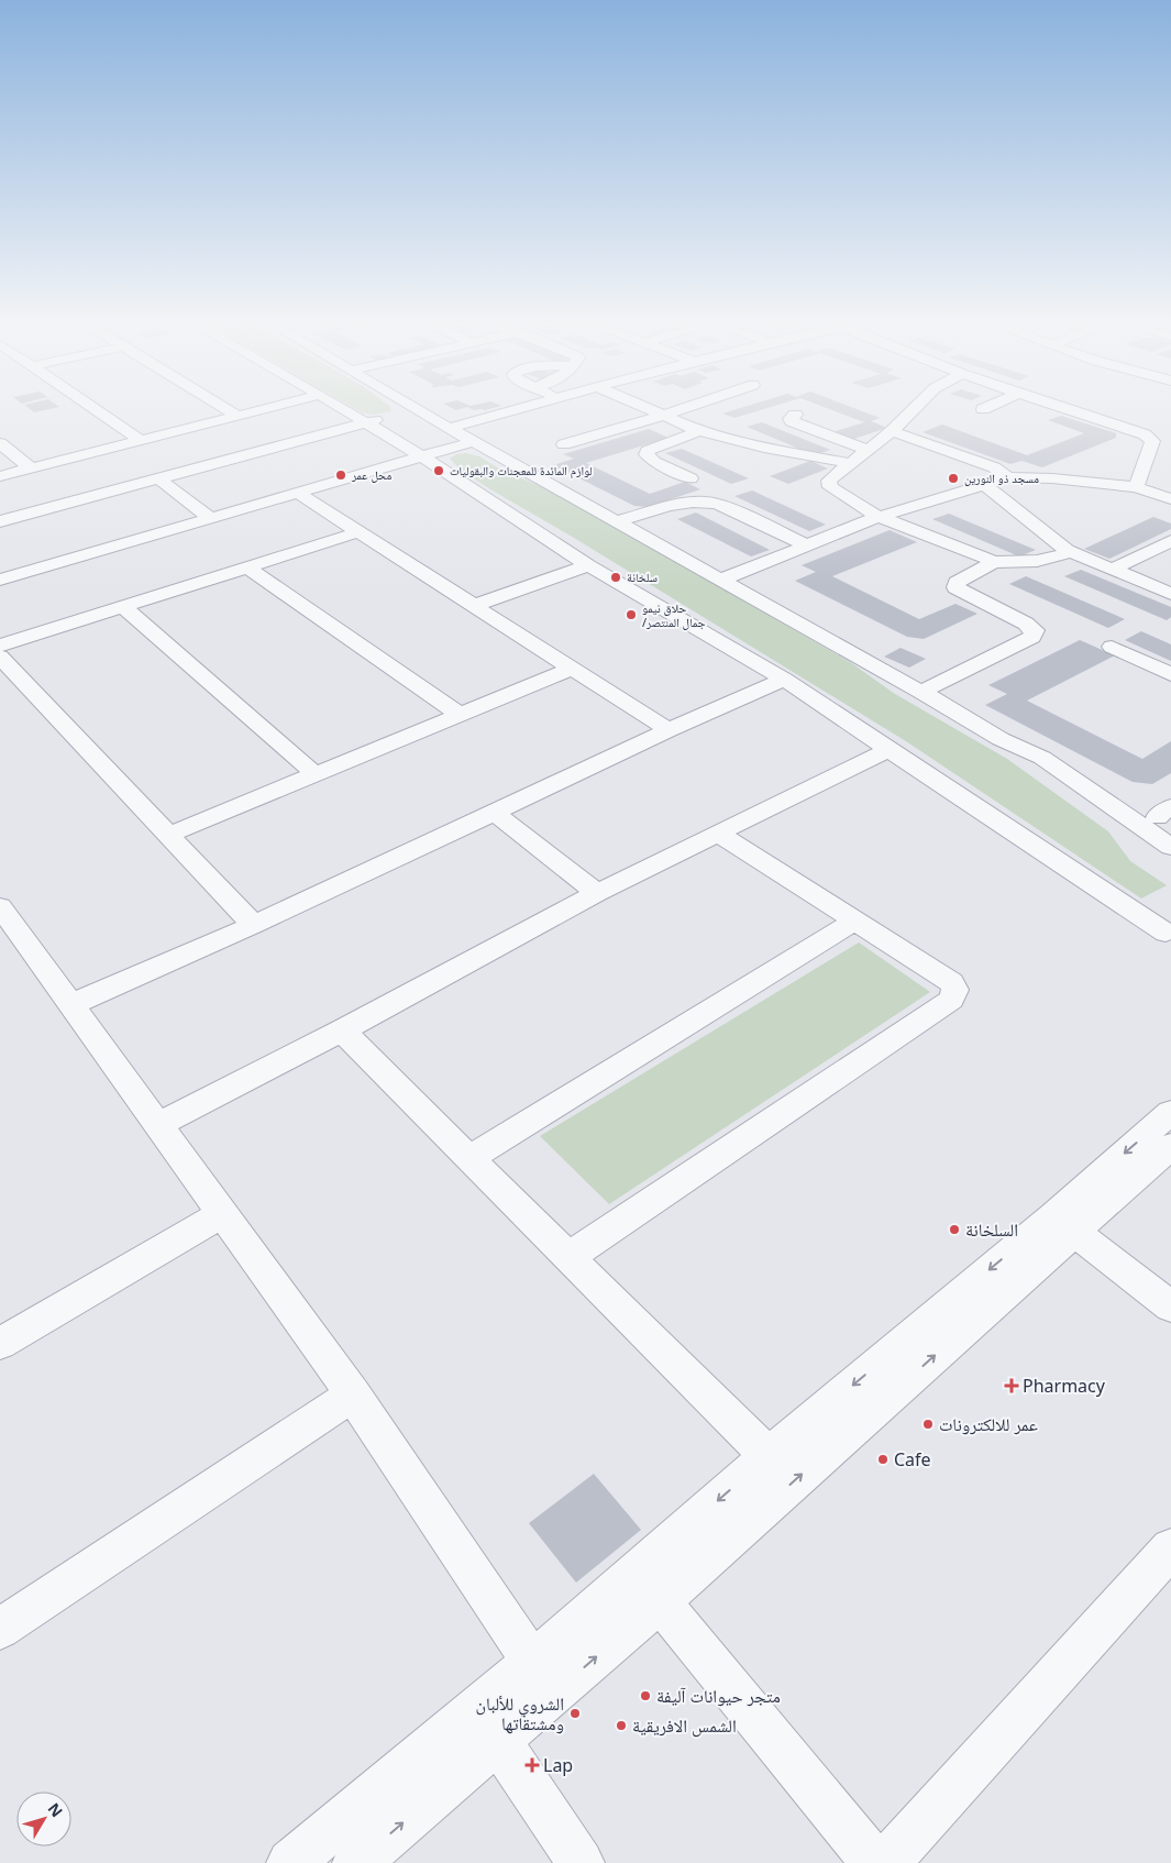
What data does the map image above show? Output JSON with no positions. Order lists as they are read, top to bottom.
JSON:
{
  "places": {
    "other": [
      "لوازم المائدة للمعجنات والبقوليات",
      "محل عمر",
      "مسجد ذو النورين",
      "سلخانة",
      "حلاق نيمو /جمال المنتصر",
      "السلخانة",
      "عمر للالكترونات",
      "Cafe",
      "متجر حيوانات آليفة",
      "الشروي للألبان ومشتقاتها",
      "الشمس الافريقية"
    ],
    "health": ["Pharmacy", "Lap"]
  },
  "north": "top right"
}
